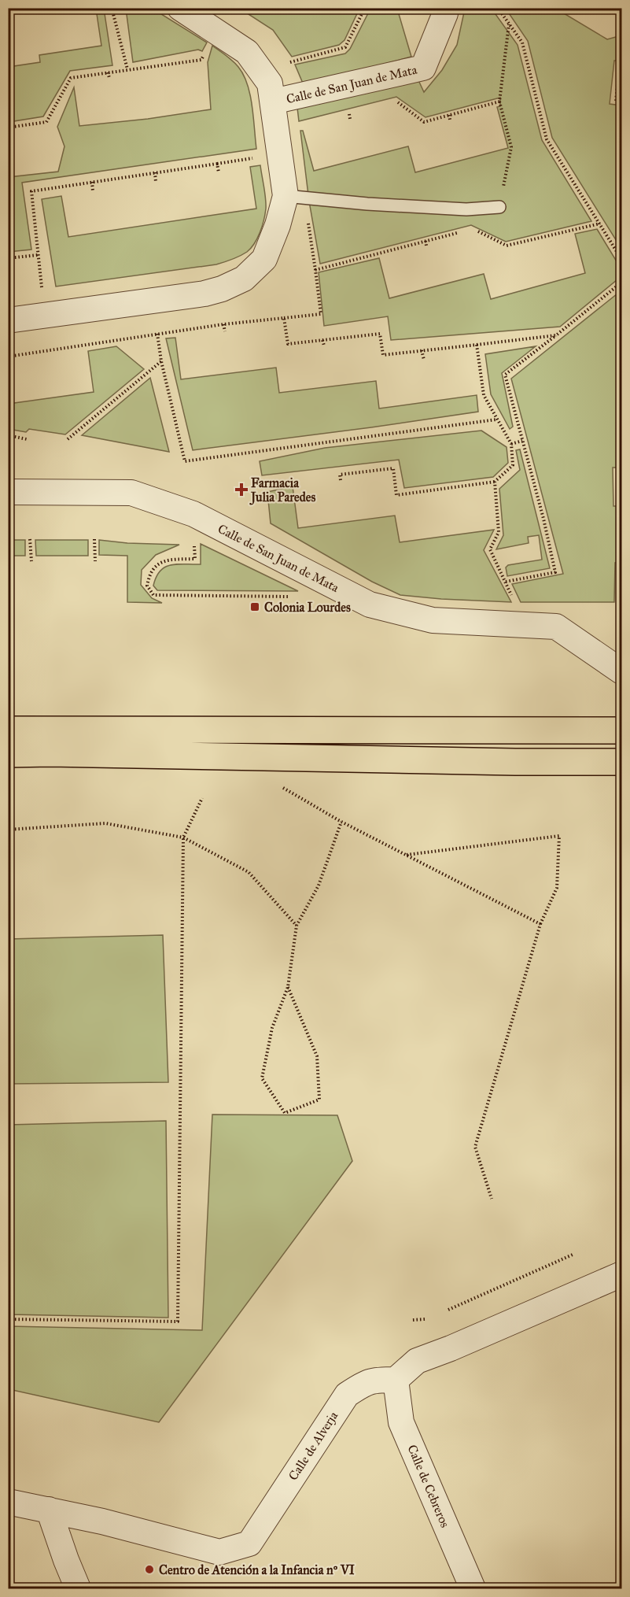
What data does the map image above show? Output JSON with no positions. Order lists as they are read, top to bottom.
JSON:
{
  "streets": {
    "street": ["Calle de San Juan de Mata", "Calle de Alverja", "Calle de Cebreros"]
  },
  "crossings": [
    ["Calle de Alverja", "Calle de Cebreros"]
  ],
  "places": {
    "health": ["Farmacia Julia Paredes"],
    "transit": ["Colonia Lourdes"],
    "other": ["Centro de Atención a la Infancia nº VI"]
  }
}
